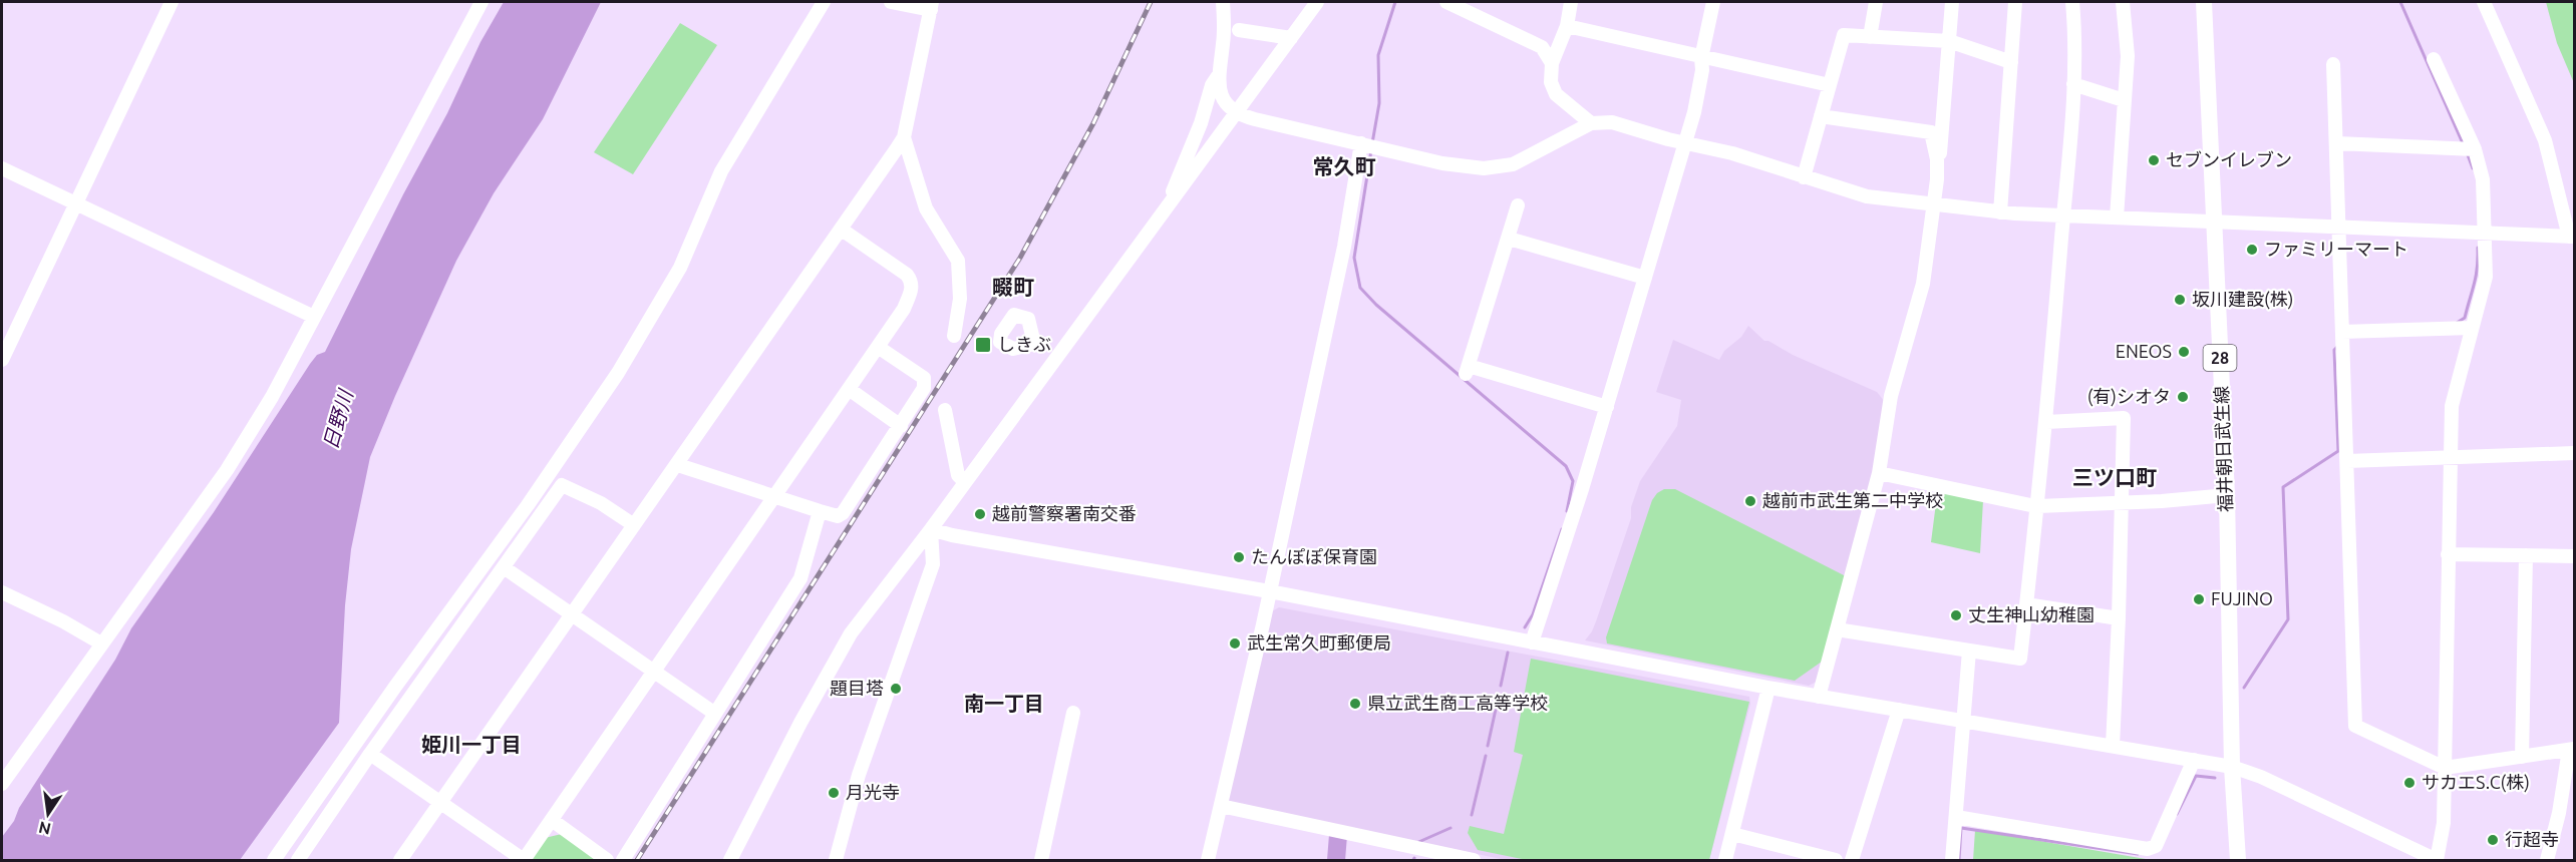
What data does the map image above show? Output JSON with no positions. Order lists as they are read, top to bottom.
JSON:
{
  "streets": {
    "main road": ["28", "福井朝日武生線"]
  },
  "districts": [
    "常久町",
    "畷町",
    "三ツ口町",
    "南一丁目",
    "姫川一丁目"
  ],
  "water": ["日野川"],
  "places": {
    "other": [
      "セブンイレブン",
      "ファミリーマート",
      "坂川建設(株)",
      "ENEOS",
      "(有)シオタ",
      "越前市武生第二中学校",
      "越前警察署南交番",
      "たんぽぽ保育園",
      "FUJINO",
      "丈生神山幼稚園",
      "武生常久町郵便局",
      "題目塔",
      "県立武生商工高等学校",
      "サカエS.C(株)",
      "月光寺",
      "行超寺"
    ],
    "transit": ["しきぶ"]
  },
  "north": "bottom"
}
